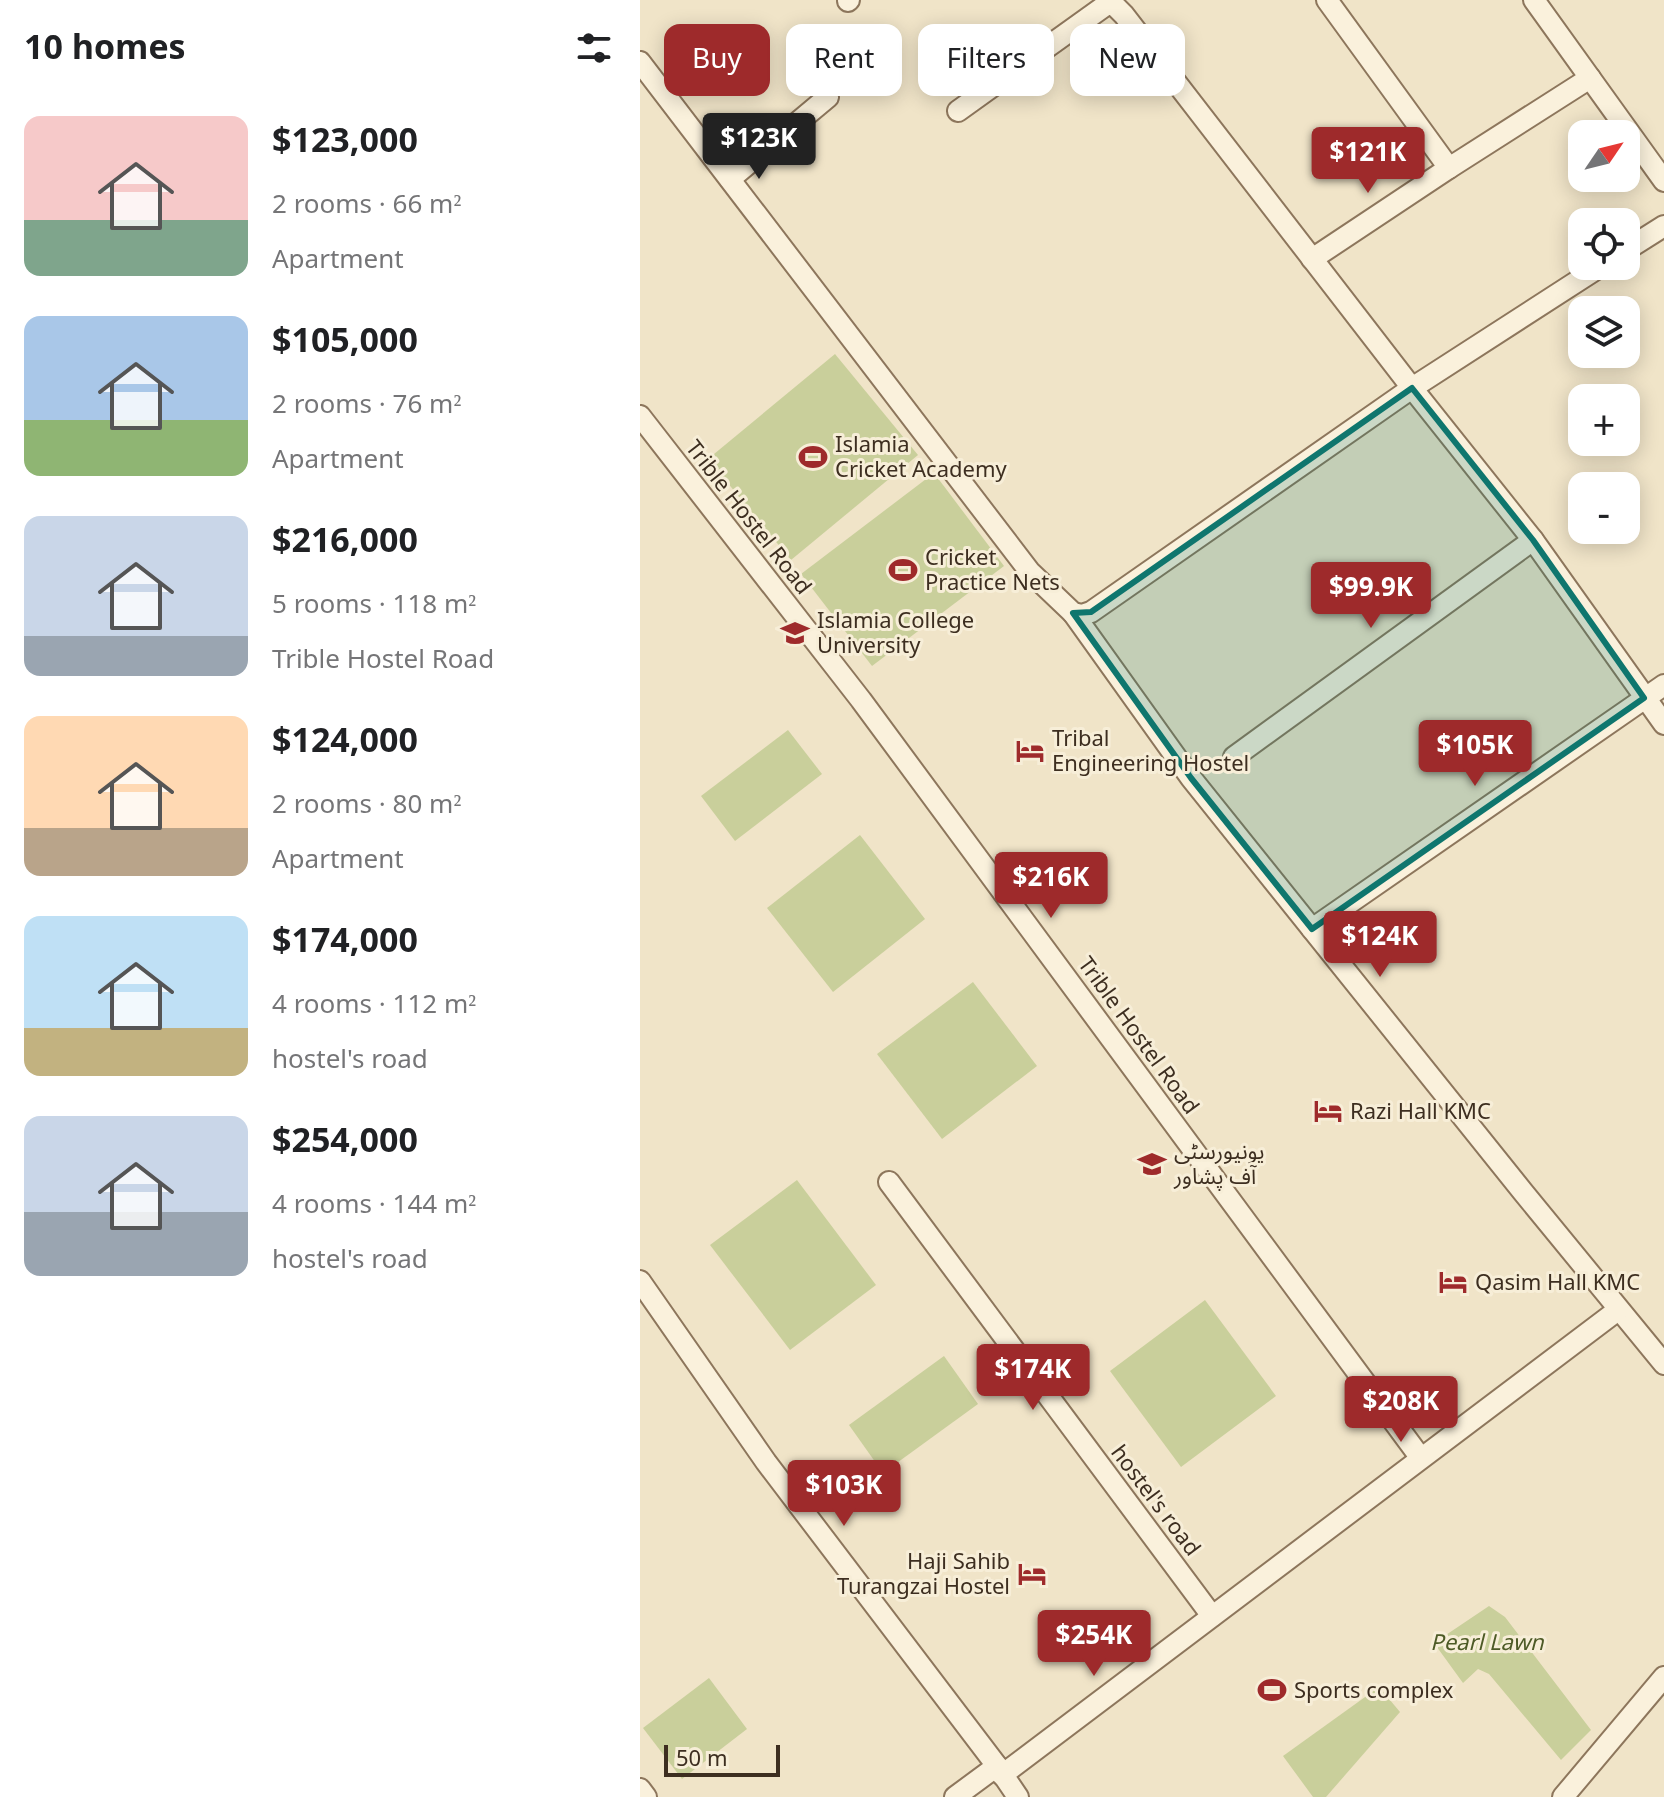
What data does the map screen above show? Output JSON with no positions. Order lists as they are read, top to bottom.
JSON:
{
  "streets": {
    "street": ["Trible Hostel Road", "hostel's road"]
  },
  "parks": ["Pearl Lawn"],
  "places": {
    "sports": ["Islamia Cricket Academy", "Cricket Practice Nets", "Sports complex"],
    "school or university": ["Islamia College University", "یونیورسٹی آف پشاور"],
    "hotel": [
      "Tribal Engineering Hostel",
      "Razi Hall KMC",
      "Qasim Hall KMC",
      "Haji Sahib Turangzai Hostel"
    ]
  },
  "scale_bar": "50 m",
  "north": "top right",
  "page": {
    "heading": "10 homes",
    "chip": [
      "Buy",
      "Rent",
      "Filters",
      "New"
    ],
    "list": [
      {
        "name": "$123,000",
        "note": "2 rooms · 66 m² · Apartment"
      },
      {
        "name": "$105,000",
        "note": "2 rooms · 76 m² · Apartment"
      },
      {
        "name": "$216,000",
        "note": "5 rooms · 118 m² · Trible Hostel Road"
      },
      {
        "name": "$124,000",
        "note": "2 rooms · 80 m² · Apartment"
      },
      {
        "name": "$174,000",
        "note": "4 rooms · 112 m² · hostel's road"
      },
      {
        "name": "$254,000",
        "note": "4 rooms · 144 m² · hostel's road"
      }
    ],
    "price": [
      "$123K",
      "$121K",
      "$99.9K",
      "$105K",
      "$216K",
      "$124K",
      "$174K",
      "$208K",
      "$103K",
      "$254K"
    ],
    "map_buttons": ["+", "−"],
    "scale": "50 m"
  }
}
